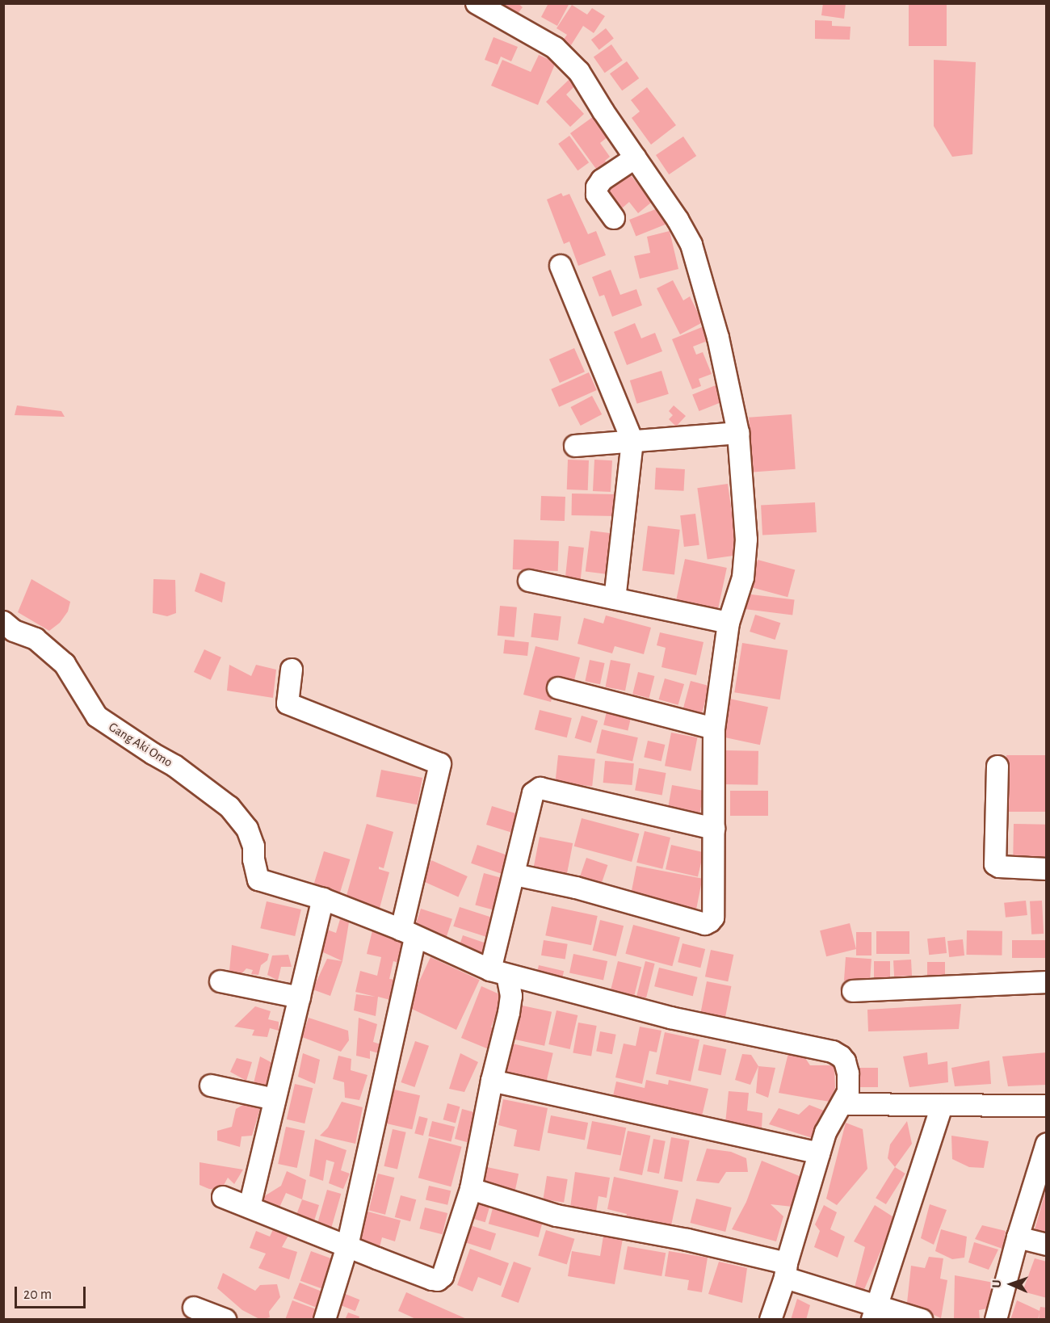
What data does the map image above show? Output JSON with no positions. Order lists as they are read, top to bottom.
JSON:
{
  "streets": {
    "street": ["Gang Aki Omo"]
  },
  "scale_bar": "20 m",
  "north": "left"
}
